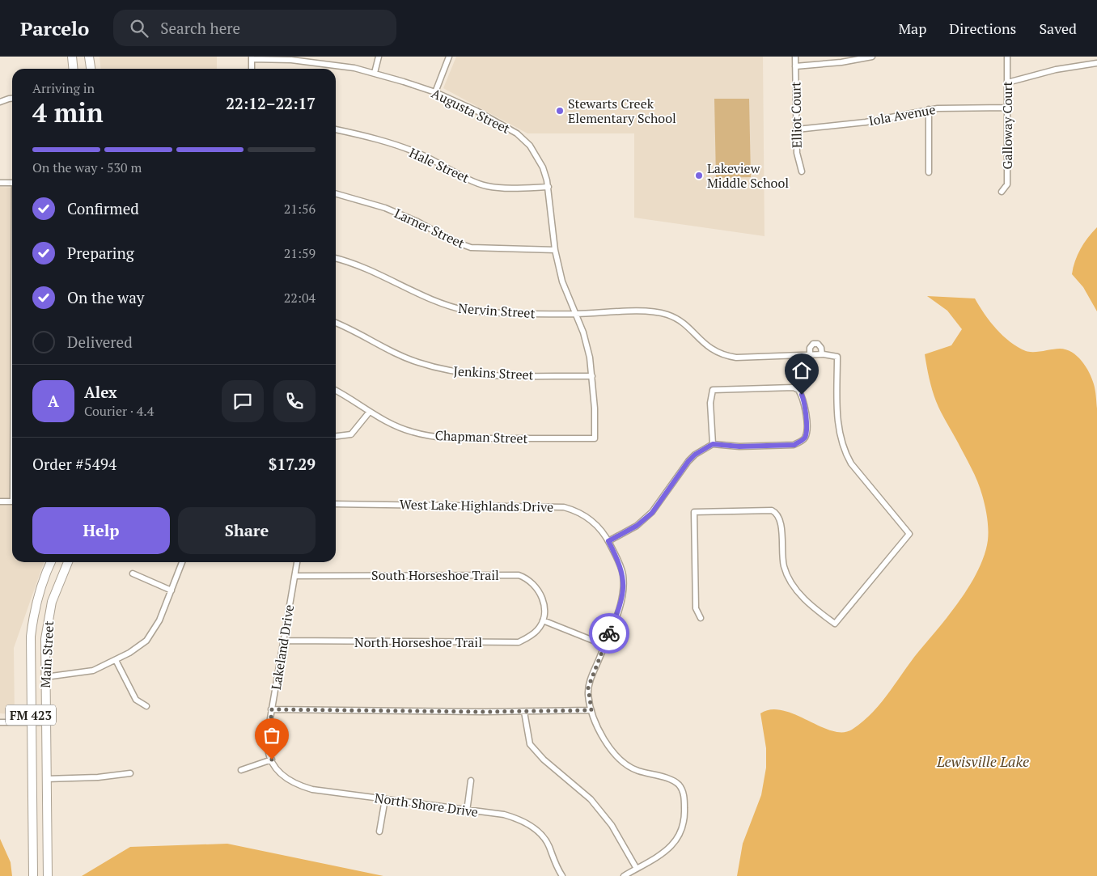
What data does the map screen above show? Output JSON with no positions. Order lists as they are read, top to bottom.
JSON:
{
  "streets": {
    "main road": ["Main Street", "FM 423"],
    "street": [
      "Augusta Street",
      "Elliot Court",
      "Iola Avenue",
      "Galloway Court",
      "Hale Street",
      "Larner Street",
      "Nervin Street",
      "Jenkins Street",
      "Chapman Street",
      "West Lake Highlands Drive",
      "South Horseshoe Trail",
      "North Horseshoe Trail",
      "Lakeland Drive",
      "North Shore Drive"
    ]
  },
  "crossings": [
    ["Augusta Street", "Hale Street"],
    ["Augusta Street", "Larner Street"],
    ["Augusta Street", "Nervin Street"],
    ["Augusta Street", "Jenkins Street"],
    ["Augusta Street", "Chapman Street"],
    ["Elliot Court", "Iola Avenue"],
    ["Iola Avenue", "Galloway Court"],
    ["South Horseshoe Trail", "North Horseshoe Trail"],
    ["South Horseshoe Trail", "Lakeland Drive"],
    ["North Horseshoe Trail", "Lakeland Drive"],
    ["Lakeland Drive", "North Shore Drive"]
  ],
  "water": ["Lewisville Lake"],
  "places": ["Stewarts Creek Elementary School", "Lakeview Middle School"],
  "page": {
    "header": "Parcelo",
    "search": "Search here",
    "nav": ["Map", "Directions", "Saved"],
    "heading": ["4 min", "Arriving in", "22:12–22:17"],
    "panel": [
      "Alex",
      "Courier · 4.4",
      "Order #5494",
      "$17.29"
    ],
    "bar": "On the way · 530 m",
    "list": [
      ["Confirmed", "21:56"],
      ["Preparing", "21:59"],
      ["On the way", "22:04"],
      "Delivered"
    ],
    "round": "A",
    "buttons": ["Help", "Share"]
  }
}
